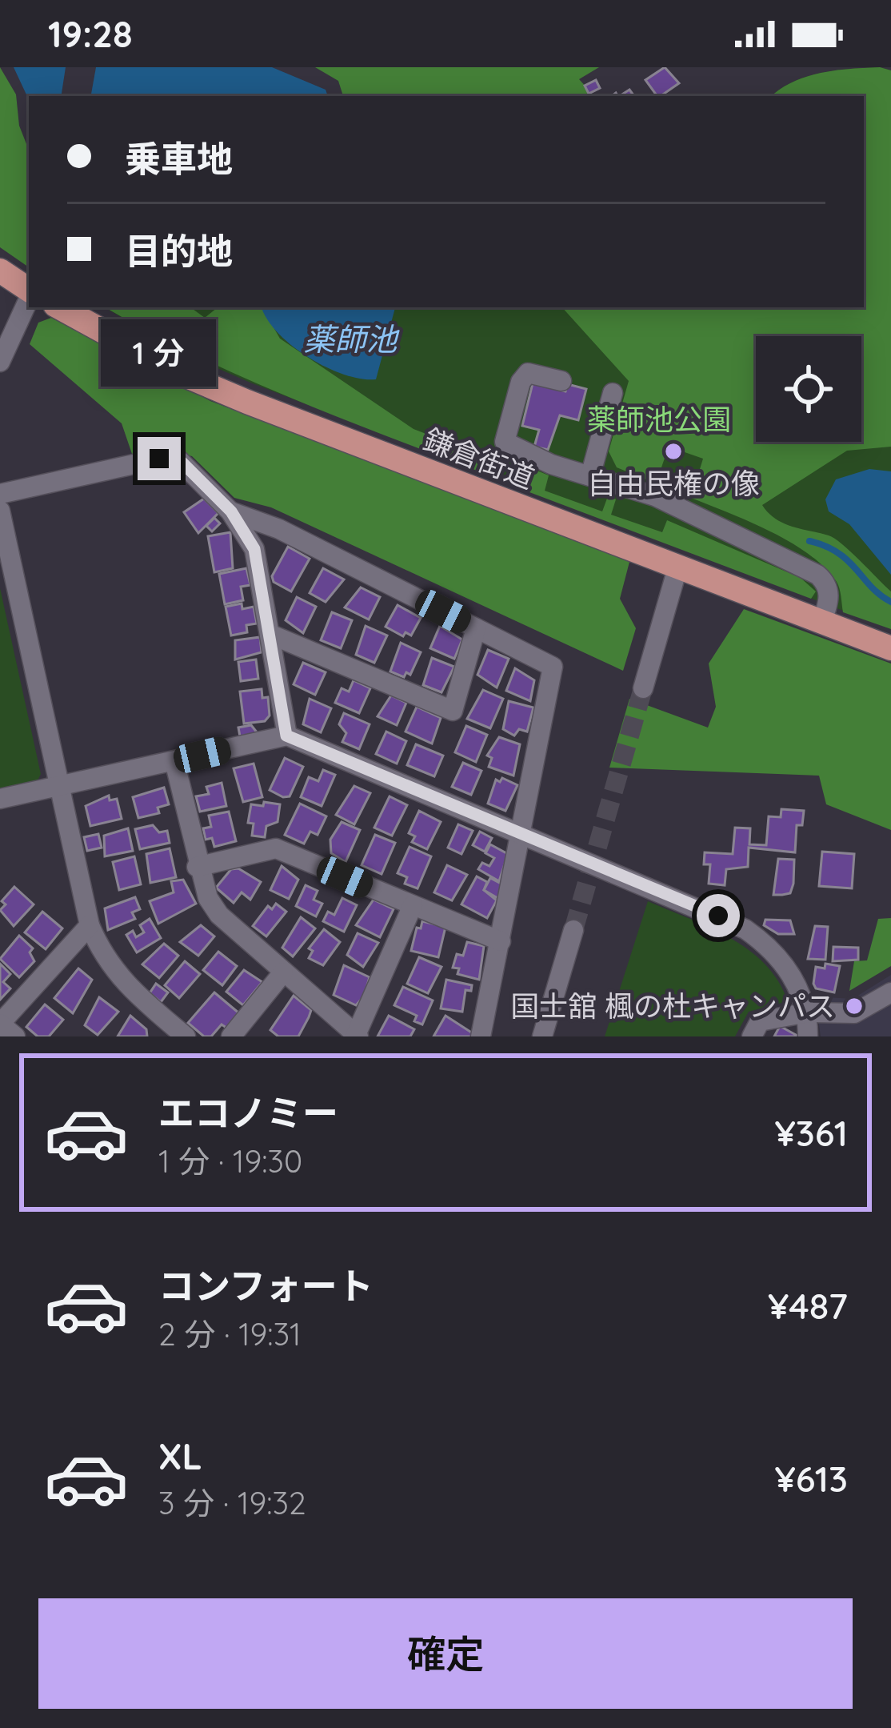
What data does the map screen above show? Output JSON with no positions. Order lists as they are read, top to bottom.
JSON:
{
  "streets": {
    "main road": ["鎌倉街道"]
  },
  "water": ["薬師池"],
  "parks": ["薬師池公園"],
  "places": ["自由民権の像", "国士舘 楓の杜キャンパス"],
  "page": {
    "status": "19:28",
    "banner": ["乗車地", "目的地"],
    "bubble": "1 分",
    "list": [
      {
        "name": "エコノミー",
        "note": "1 分 · 19:30",
        "value": "¥361"
      },
      {
        "name": "コンフォート",
        "note": "2 分 · 19:31",
        "value": "¥487"
      },
      {
        "name": "XL",
        "note": "3 分 · 19:32",
        "value": "¥613"
      }
    ],
    "buttons": "確定"
  }
}
